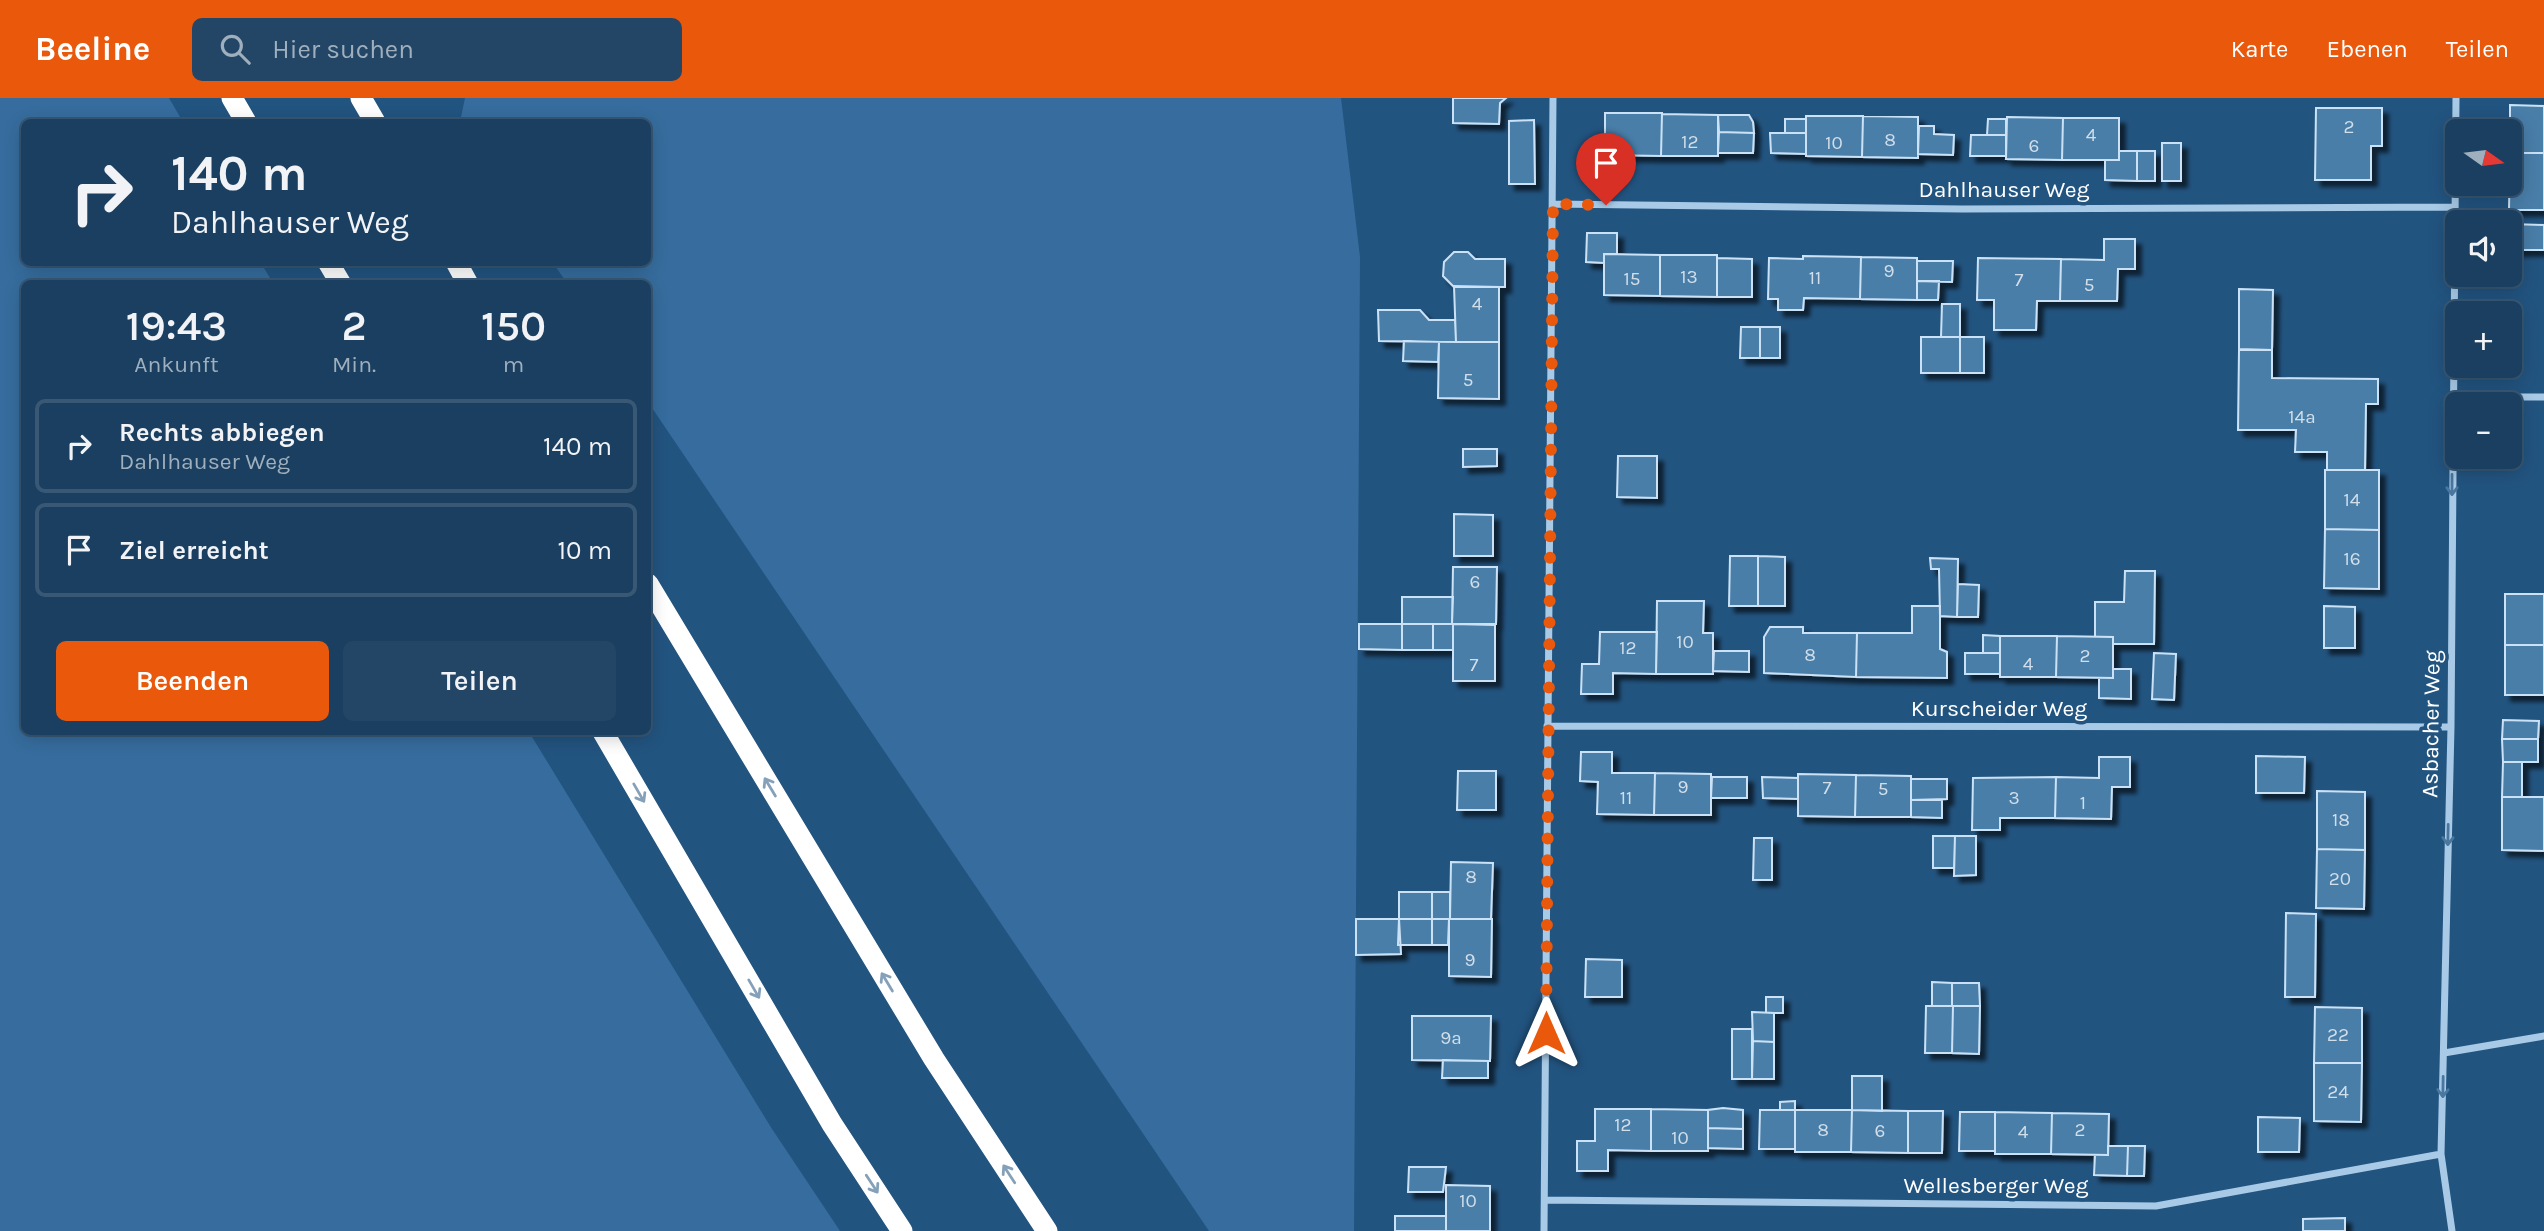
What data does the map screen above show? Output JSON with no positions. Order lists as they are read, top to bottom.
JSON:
{
  "streets": {
    "street": [
      "Dahlhauser Weg",
      "Kurscheider Weg",
      "Asbacher Weg",
      "Wellesberger Weg"
    ]
  },
  "crossings": [
    ["Dahlhauser Weg", "Asbacher Weg"],
    ["Kurscheider Weg", "Asbacher Weg"],
    ["Asbacher Weg", "Wellesberger Weg"]
  ],
  "one_way": ["Asbacher Weg"],
  "house_numbers": [
    "2",
    "4",
    "8",
    "12",
    "10",
    "6",
    "9",
    "13",
    "11",
    "15",
    "7",
    "5",
    "4",
    "5",
    "14a",
    "14",
    "16",
    "6",
    "10",
    "12",
    "8",
    "2",
    "4",
    "7",
    "9",
    "7",
    "5",
    "11",
    "3",
    "1",
    "18",
    "8",
    "20",
    "9",
    "22",
    "9a",
    "24",
    "12",
    "8",
    "2",
    "6",
    "4",
    "10",
    "10"
  ],
  "north": "right",
  "page": {
    "header": "Beeline",
    "search": "Hier suchen",
    "nav": ["Karte", "Ebenen", "Teilen"],
    "map_buttons": ["+", "−"],
    "turn": ["140 m", "Dahlhauser Weg"],
    "eta": [
      "19:43",
      "Ankunft",
      "2",
      "Min.",
      "150",
      "m"
    ],
    "list": [
      {
        "name": "Rechts abbiegen",
        "note": "Dahlhauser Weg",
        "value": "140 m"
      },
      {
        "name": "Ziel erreicht",
        "value": "10 m"
      }
    ],
    "buttons": ["Beenden", "Teilen"]
  }
}
